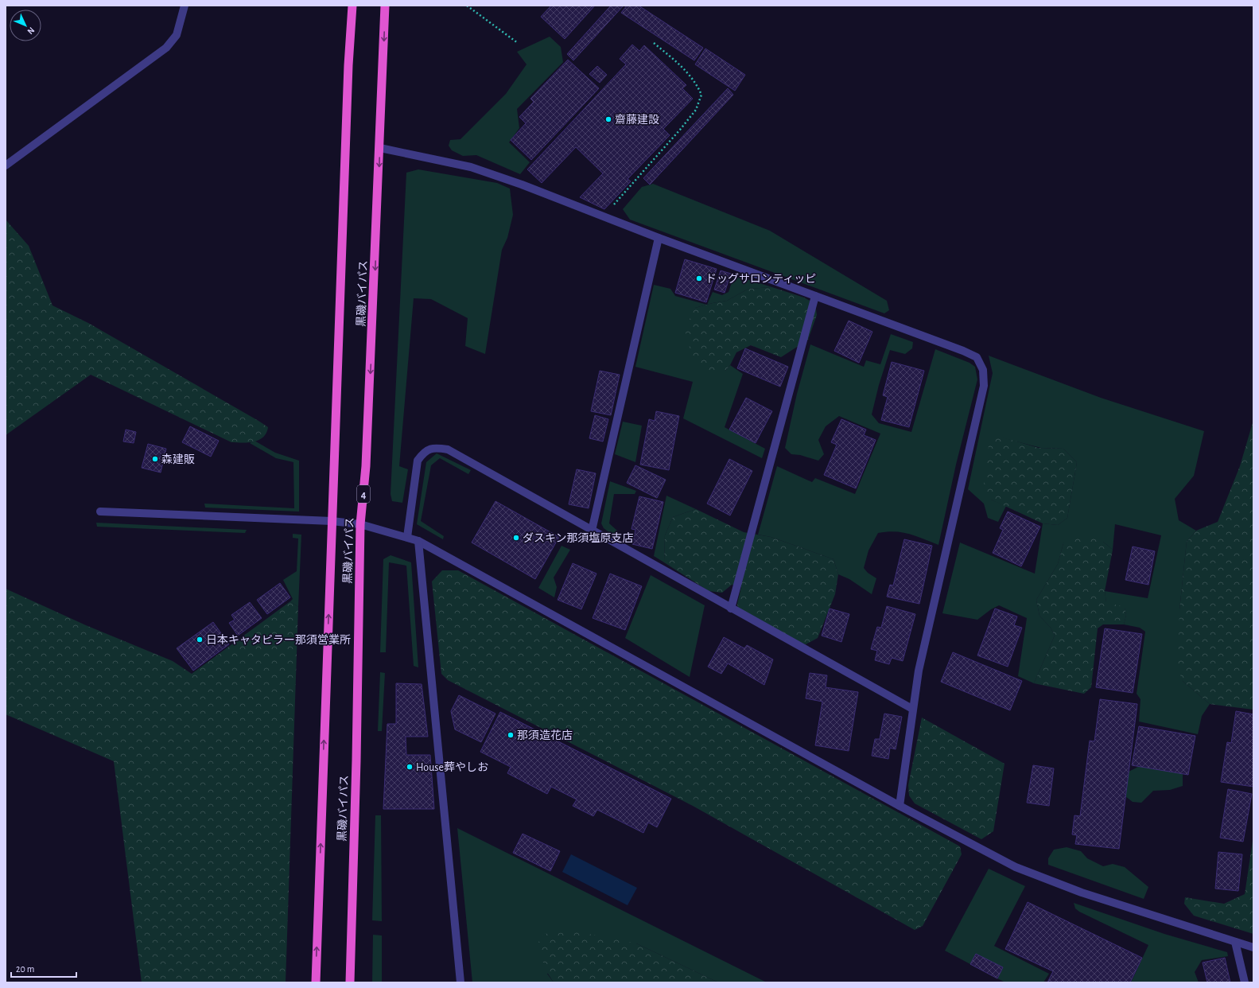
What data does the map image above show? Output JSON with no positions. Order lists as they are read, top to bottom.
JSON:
{
  "streets": {
    "highway": ["黒磯バイパス", "4"]
  },
  "places": [
    "齋藤建設",
    "ドッグサロンティッピ",
    "森建販",
    "ダスキン那須塩原支店",
    "日本キャタピラー那須営業所",
    "那須造花店",
    "House葬やしお"
  ],
  "scale_bar": "20 m",
  "north": "bottom right"
}
